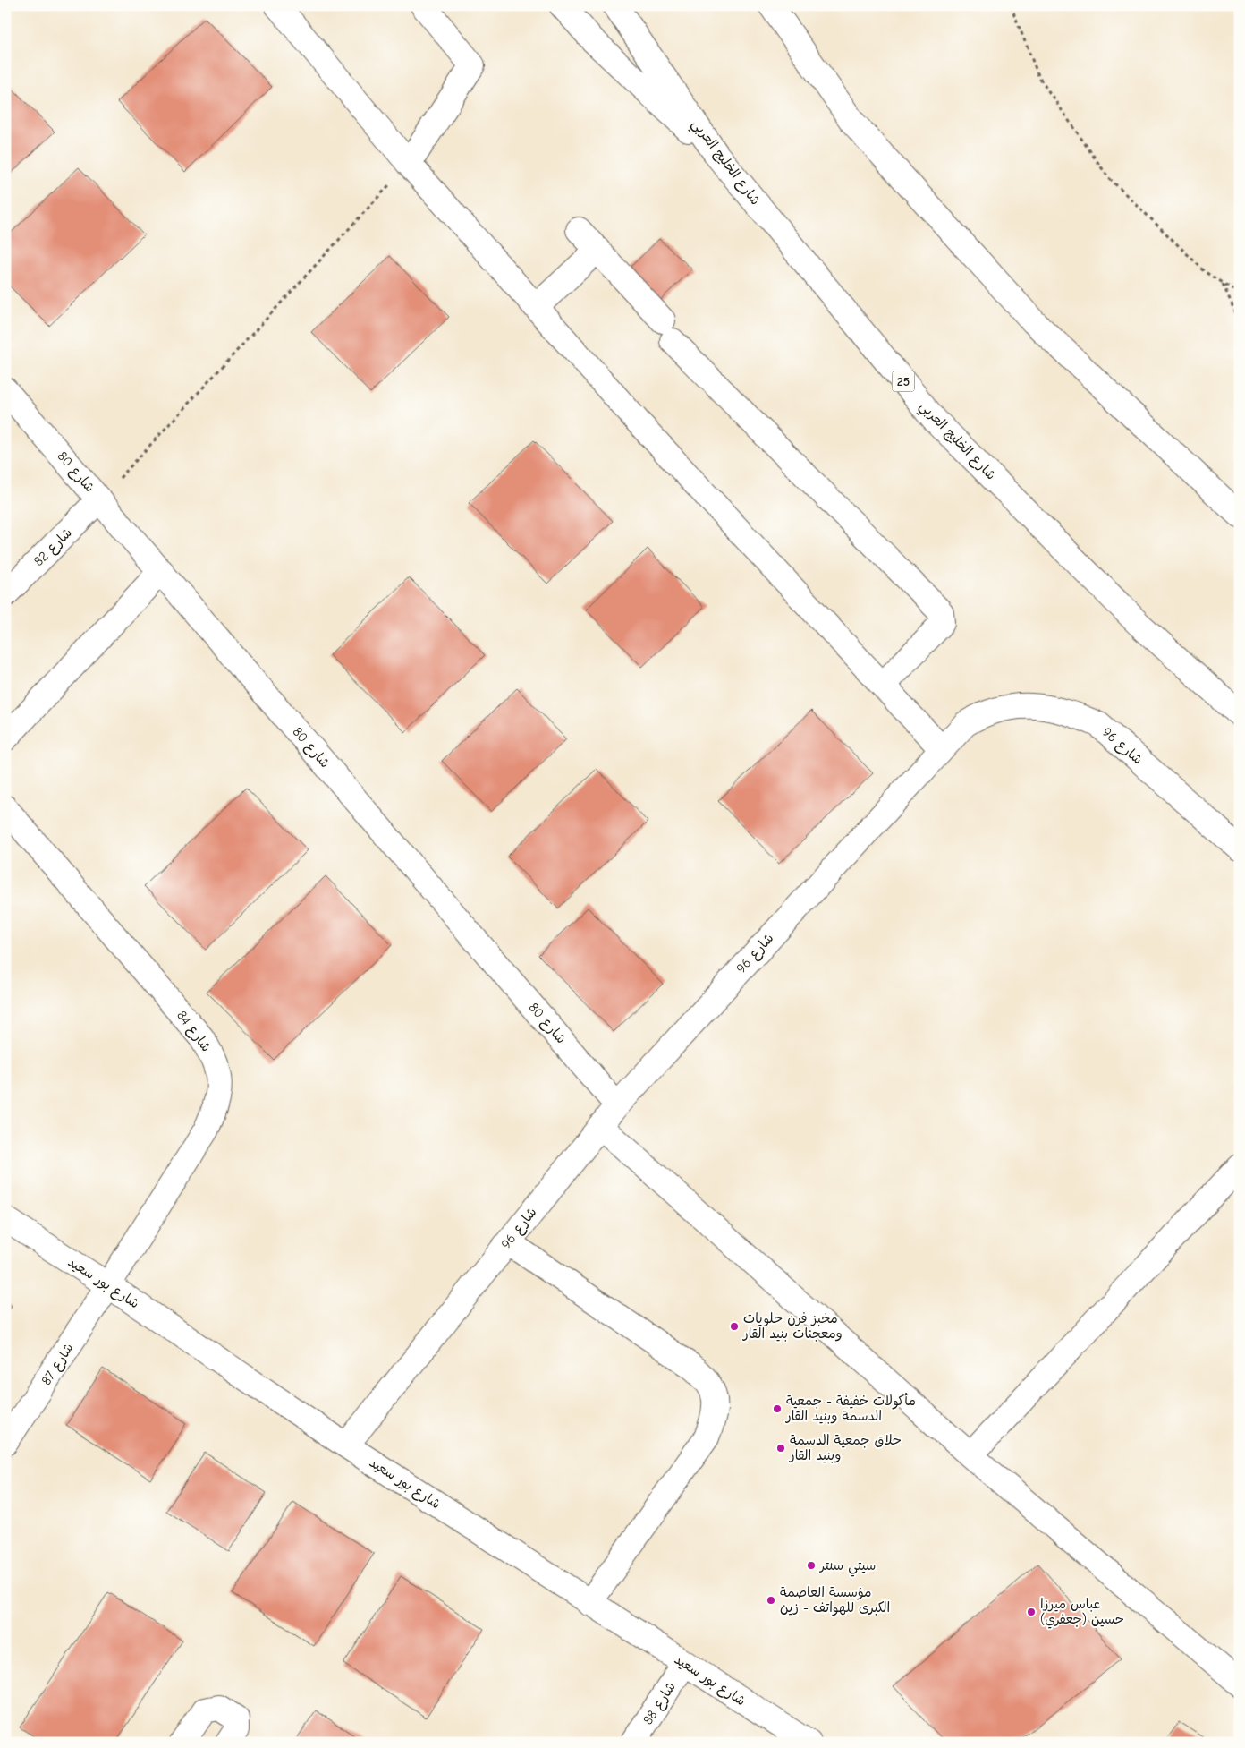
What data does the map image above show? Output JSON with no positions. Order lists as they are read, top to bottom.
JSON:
{
  "streets": {
    "street": [
      "شارع الخليج العربي",
      "25",
      "شارع 80",
      "شارع 82",
      "شارع 96",
      "شارع 84",
      "شارع بور سعيد",
      "شارع 87",
      "شارع 88"
    ]
  },
  "crossings": [
    ["شارع 80", "شارع 82"],
    ["شارع 80", "شارع 96"],
    ["شارع 96", "شارع بور سعيد"],
    ["شارع 84", "شارع بور سعيد"],
    ["شارع 84", "شارع 87"],
    ["شارع بور سعيد", "شارع 87"],
    ["شارع بور سعيد", "شارع 88"]
  ],
  "places": [
    "مخبز فرن حلويات ومعجنات بنيد القار",
    "مأكولات خفيفة - جمعية الدسمة وبنيد القار",
    "حلاق جمعية الدسمة وبنيد القار",
    "سيتي سنتر",
    "مؤسسة العاصمة الكبرى للهواتف - زين",
    "عباس ميرزا حسين (جعفري)"
  ]
}
